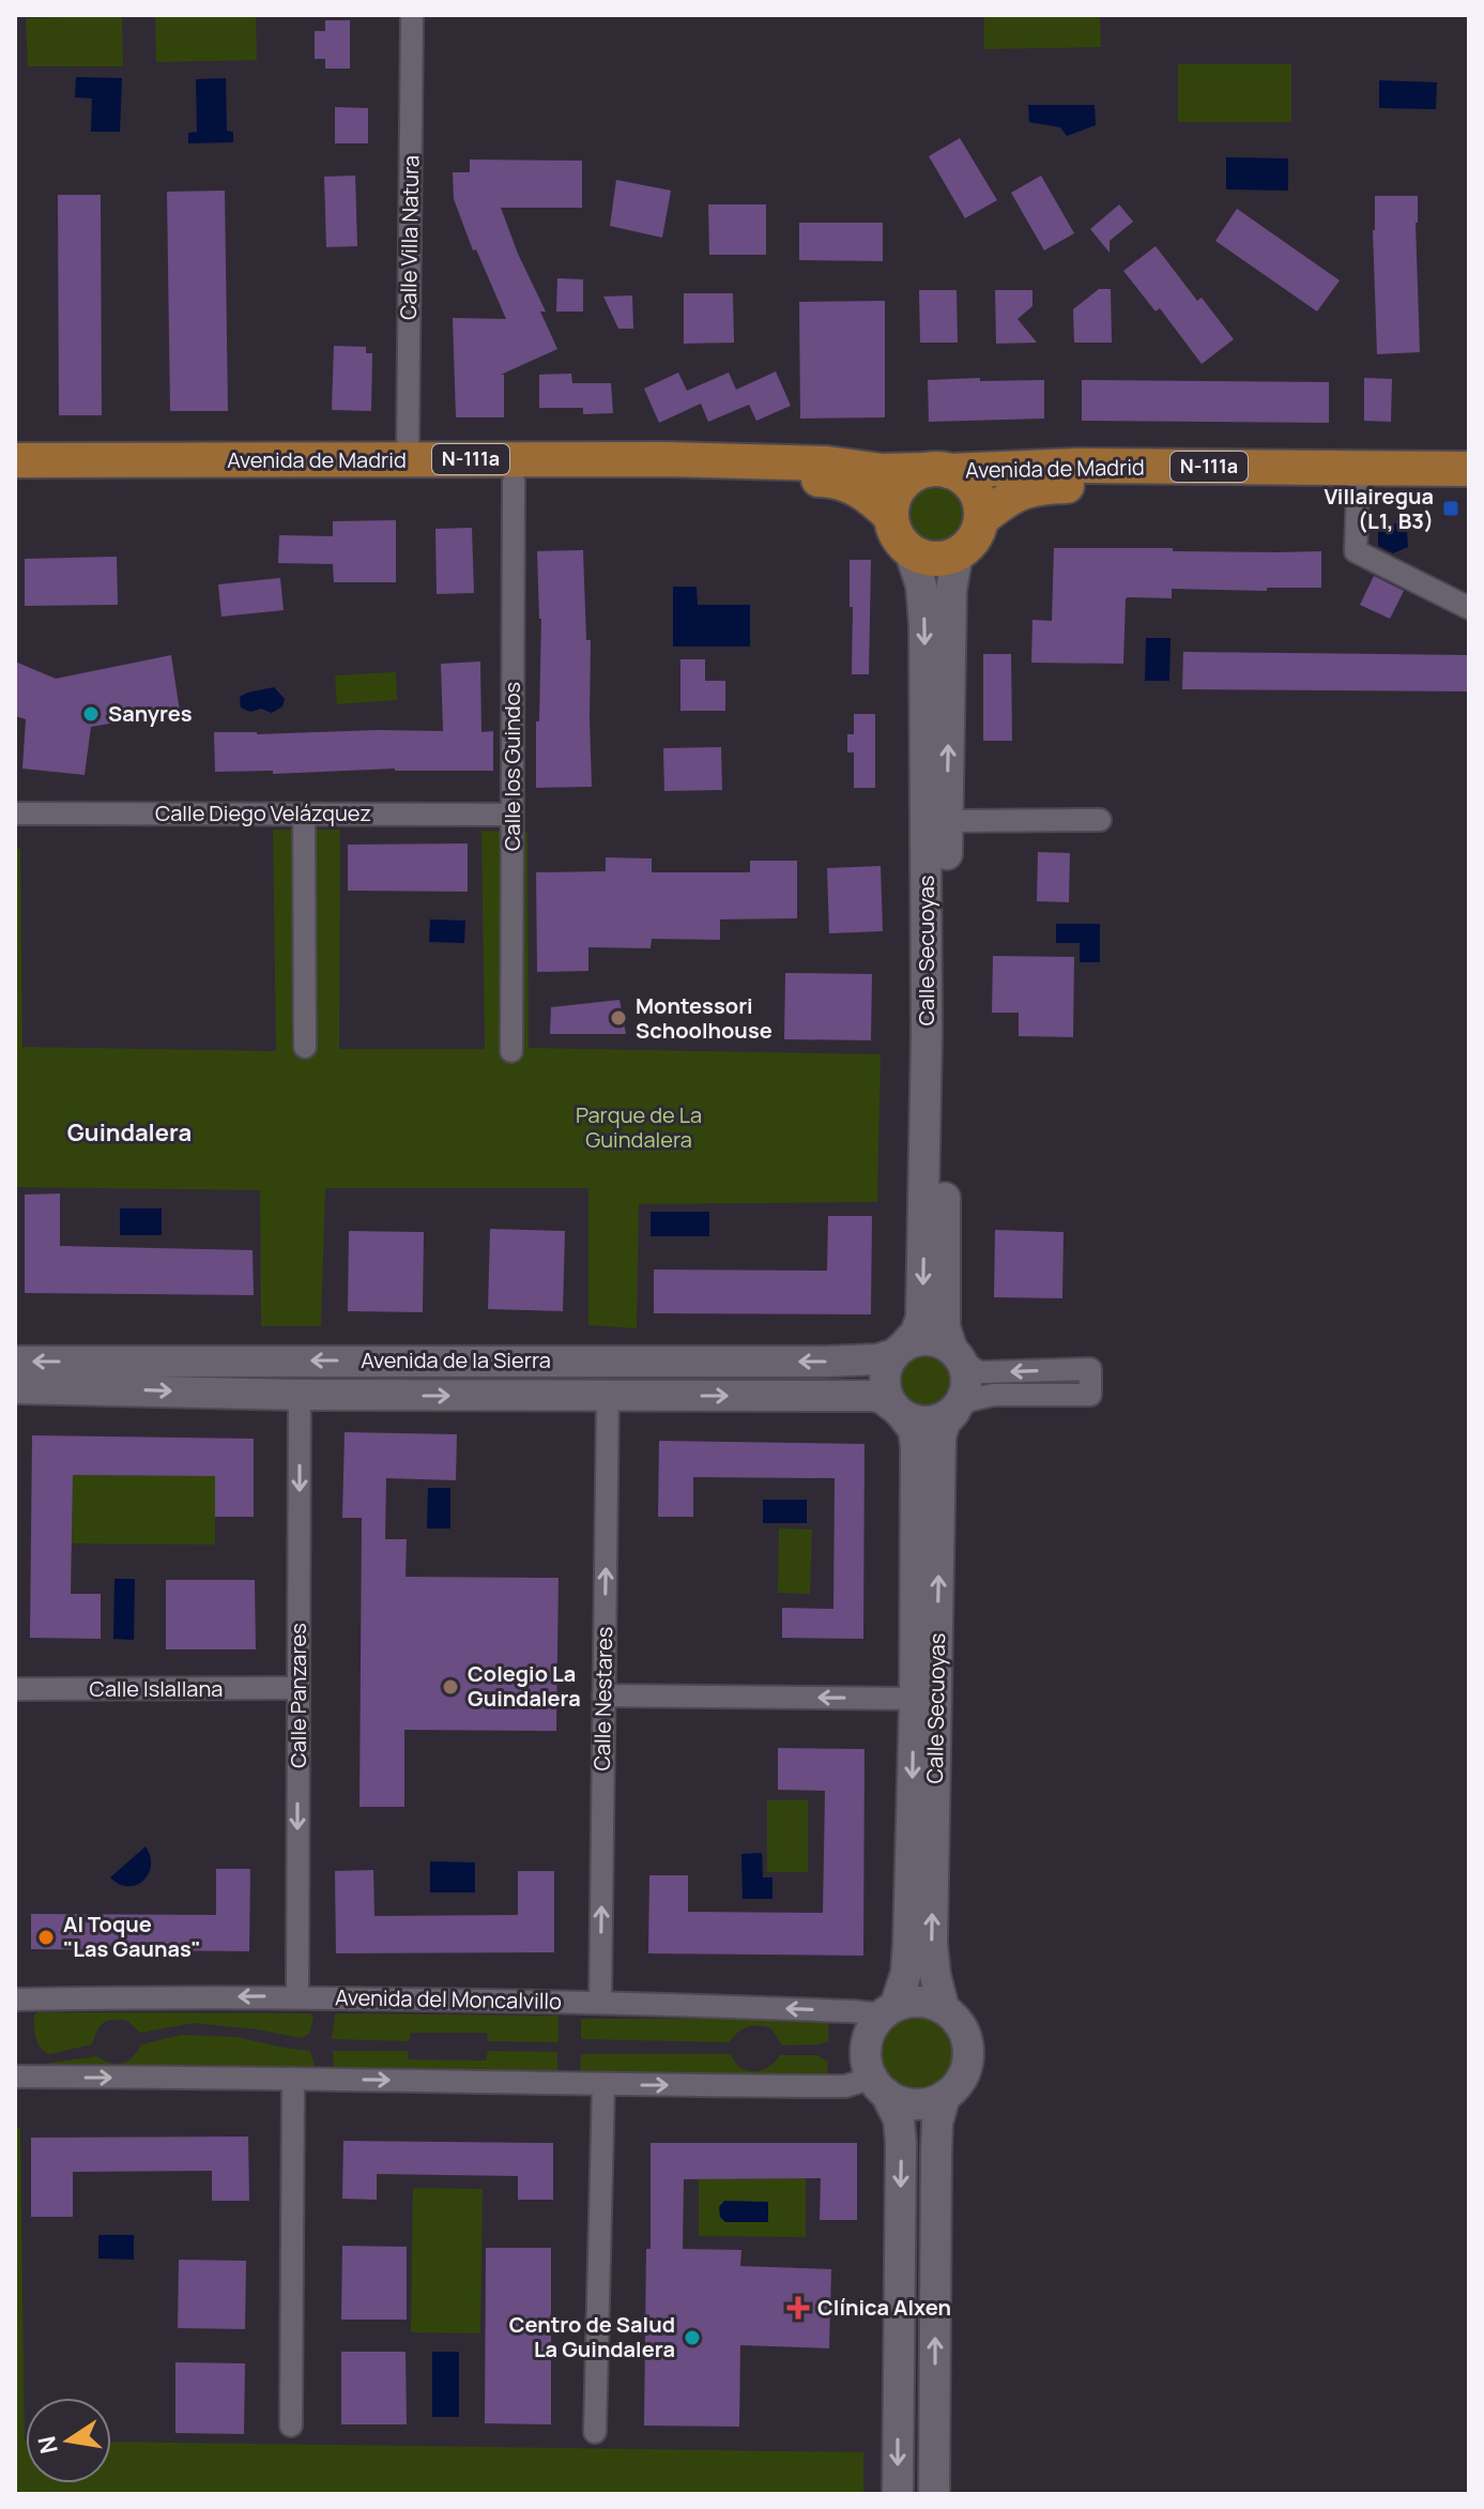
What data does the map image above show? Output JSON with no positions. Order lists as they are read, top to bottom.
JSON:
{
  "streets": {
    "main road": [
      "N-111a",
      "Avenida de Madrid",
      "Calle Secuoyas",
      "Avenida de la Sierra"
    ],
    "street": [
      "Calle Villa Natura",
      "Calle los Guindos",
      "Calle Diego Velázquez",
      "Calle Islallana",
      "Calle Panzares",
      "Calle Nestares",
      "Avenida del Moncalvillo"
    ]
  },
  "crossings": [
    ["Calle Villa Natura", "Avenida de Madrid"],
    ["N-111a", "Avenida de Madrid"],
    ["N-111a", "Calle Secuoyas"],
    ["Avenida de Madrid", "Calle los Guindos"],
    ["Avenida de Madrid", "Calle Secuoyas"],
    ["Calle los Guindos", "Calle Diego Velázquez"],
    ["Calle Secuoyas", "Avenida de la Sierra"],
    ["Calle Secuoyas", "Avenida del Moncalvillo"],
    ["Avenida de la Sierra", "Calle Panzares"],
    ["Avenida de la Sierra", "Calle Nestares"],
    ["Calle Islallana", "Calle Panzares"],
    ["Calle Panzares", "Avenida del Moncalvillo"],
    ["Calle Nestares", "Avenida del Moncalvillo"]
  ],
  "one_way": ["Calle Panzares", "Calle Nestares"],
  "districts": ["Guindalera"],
  "parks": ["Parque de La Guindalera"],
  "places": {
    "transit": ["Villairegua (L1, B3)"],
    "other": [
      "Sanyres",
      "Montessori Schoolhouse",
      "Colegio La Guindalera",
      "Al Toque \"Las Gaunas\"",
      "Centro de Salud La Guindalera"
    ],
    "health": ["Clínica Alxen"]
  },
  "north": "left"
}
